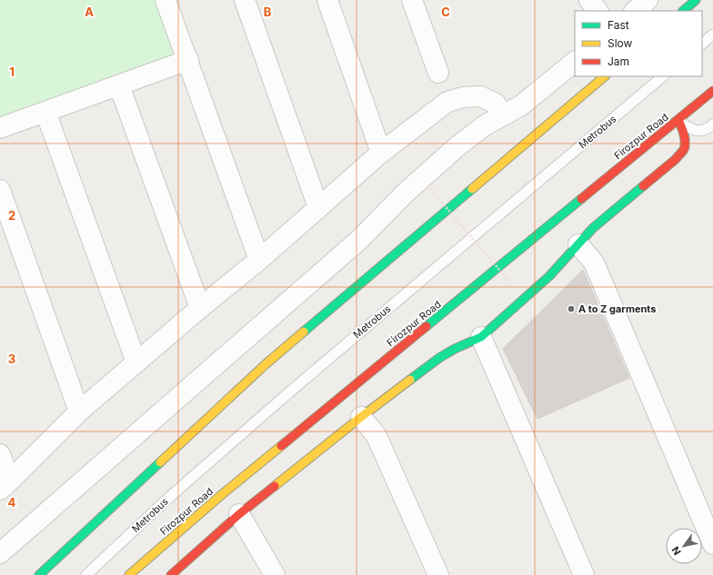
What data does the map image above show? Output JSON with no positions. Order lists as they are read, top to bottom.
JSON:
{
  "streets": {
    "main road": ["Firozpur Road"],
    "lane": ["Metrobus"]
  },
  "places": ["A to Z garments"],
  "legend": ["Fast", "Slow", "Jam"],
  "north": "bottom left",
  "grid": {
    "columns": ["A", "B", "C"],
    "rows": [
      "1",
      "2",
      "3",
      "4"
    ]
  }
}
